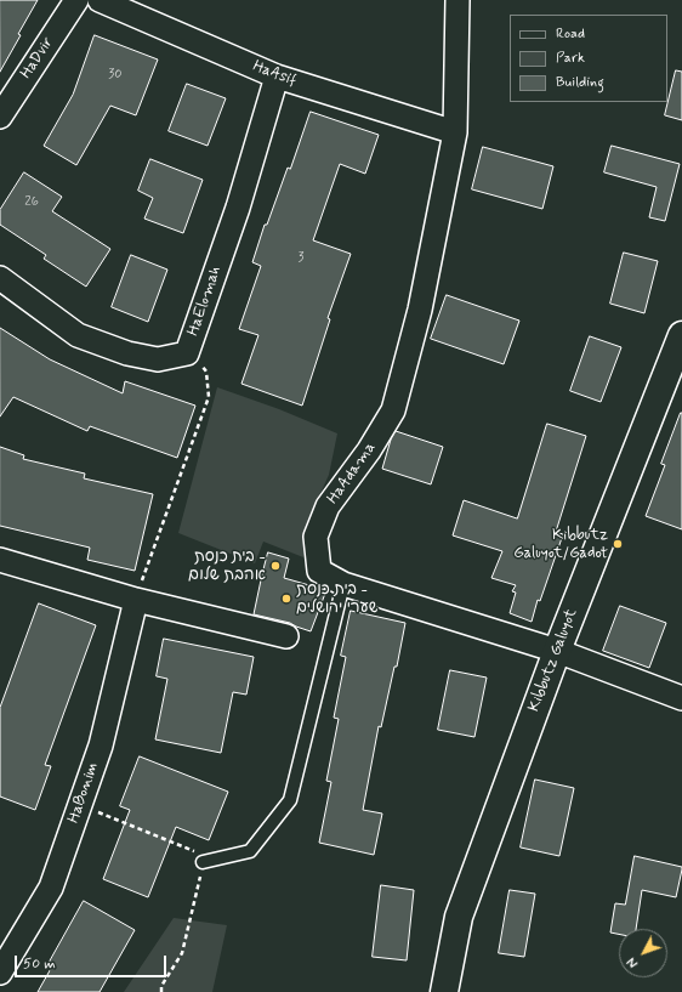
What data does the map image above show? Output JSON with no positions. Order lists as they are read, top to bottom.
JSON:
{
  "streets": {
    "street": [
      "HaDvir",
      "HaAsif",
      "HaElomah",
      "HaAdama",
      "Kibbutz Galuyot",
      "HaBonim"
    ]
  },
  "crossings": [
    ["HaAsif", "HaElomah"],
    ["HaAsif", "HaAdama"],
    ["HaAdama", "Kibbutz Galuyot"]
  ],
  "places": ["Kibbutz Galuyot/Gadot", "בית כנסת - אהבת שלום", "בית כנסת - שערי ירושלים"],
  "house_numbers": ["30", "26", "3"],
  "legend": ["Road", "Park", "Building"],
  "scale_bar": "50 m",
  "north": "bottom left"
}
